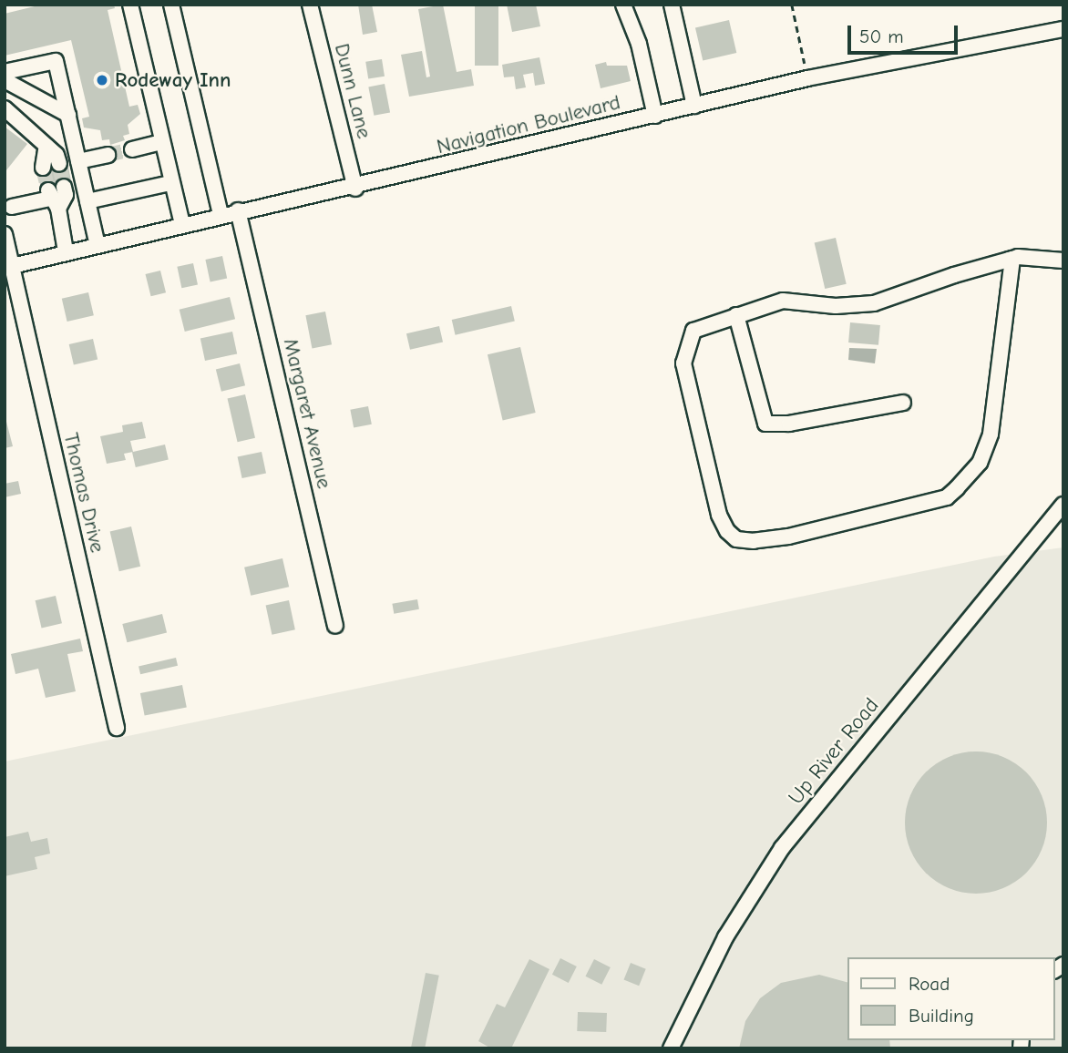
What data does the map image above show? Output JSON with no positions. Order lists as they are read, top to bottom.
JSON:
{
  "streets": {
    "street": [
      "Dunn Lane",
      "Navigation Boulevard",
      "Margaret Avenue",
      "Thomas Drive",
      "Up River Road"
    ]
  },
  "crossings": [
    ["Dunn Lane", "Navigation Boulevard"],
    ["Navigation Boulevard", "Margaret Avenue"],
    ["Navigation Boulevard", "Thomas Drive"]
  ],
  "places": ["Rodeway Inn"],
  "legend": ["Road", "Building"],
  "scale_bar": "50 m"
}
